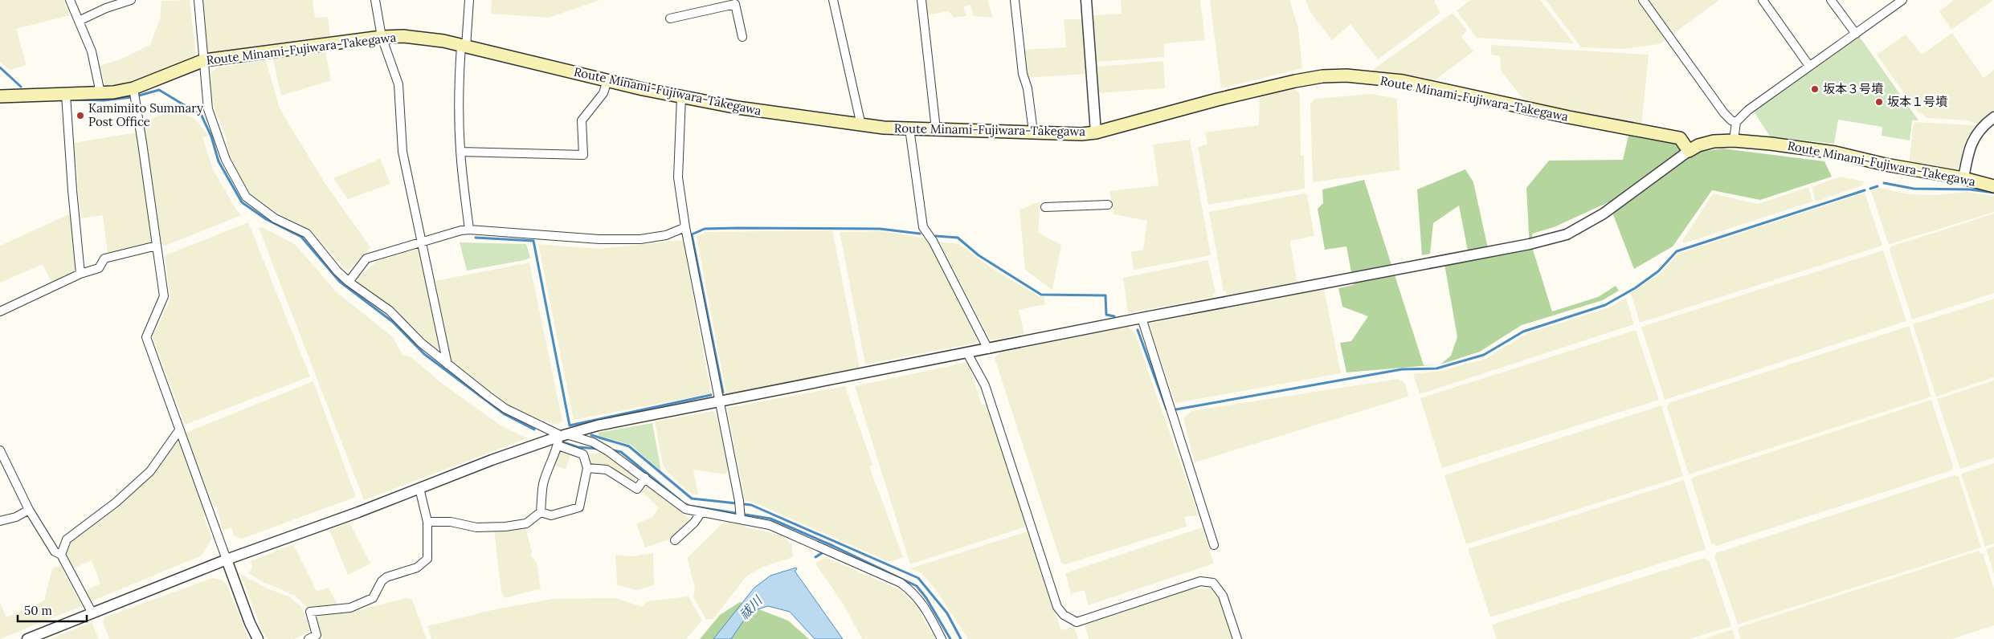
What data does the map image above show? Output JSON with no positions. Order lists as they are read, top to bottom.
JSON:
{
  "streets": {
    "main road": ["Route Minami-Fujiwara-Takegawa"]
  },
  "water": ["祓川"],
  "places": ["坂本３号墳", "坂本１号墳", "Kamimiito Summary Post Office"],
  "scale_bar": "50 m"
}
